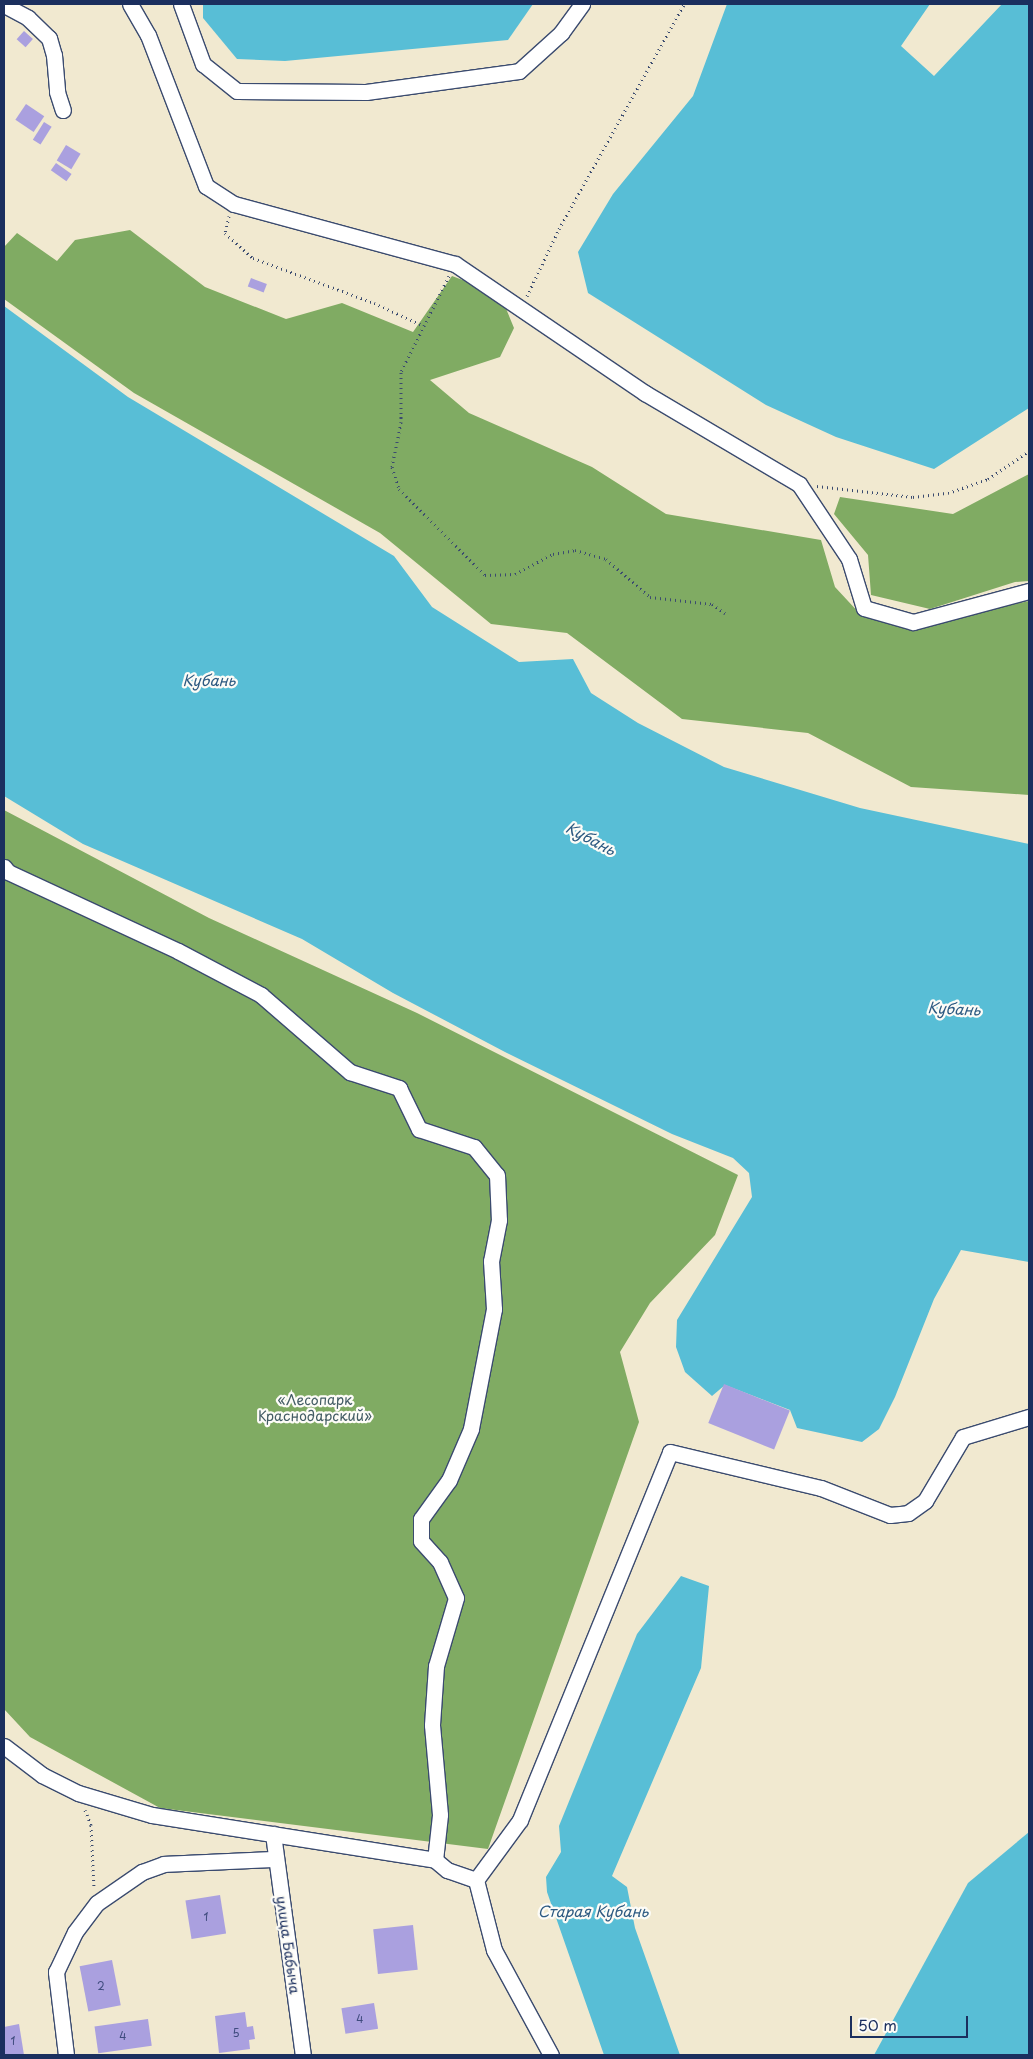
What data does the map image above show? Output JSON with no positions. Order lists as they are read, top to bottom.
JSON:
{
  "streets": {
    "street": ["улица Бабыча"]
  },
  "water": ["Кубань", "Старая Кубань"],
  "parks": ["«Лесопарк Краснодарский»"],
  "house_numbers": [
    "1",
    "2",
    "4",
    "5",
    "4",
    "1"
  ],
  "scale_bar": "50 m"
}
